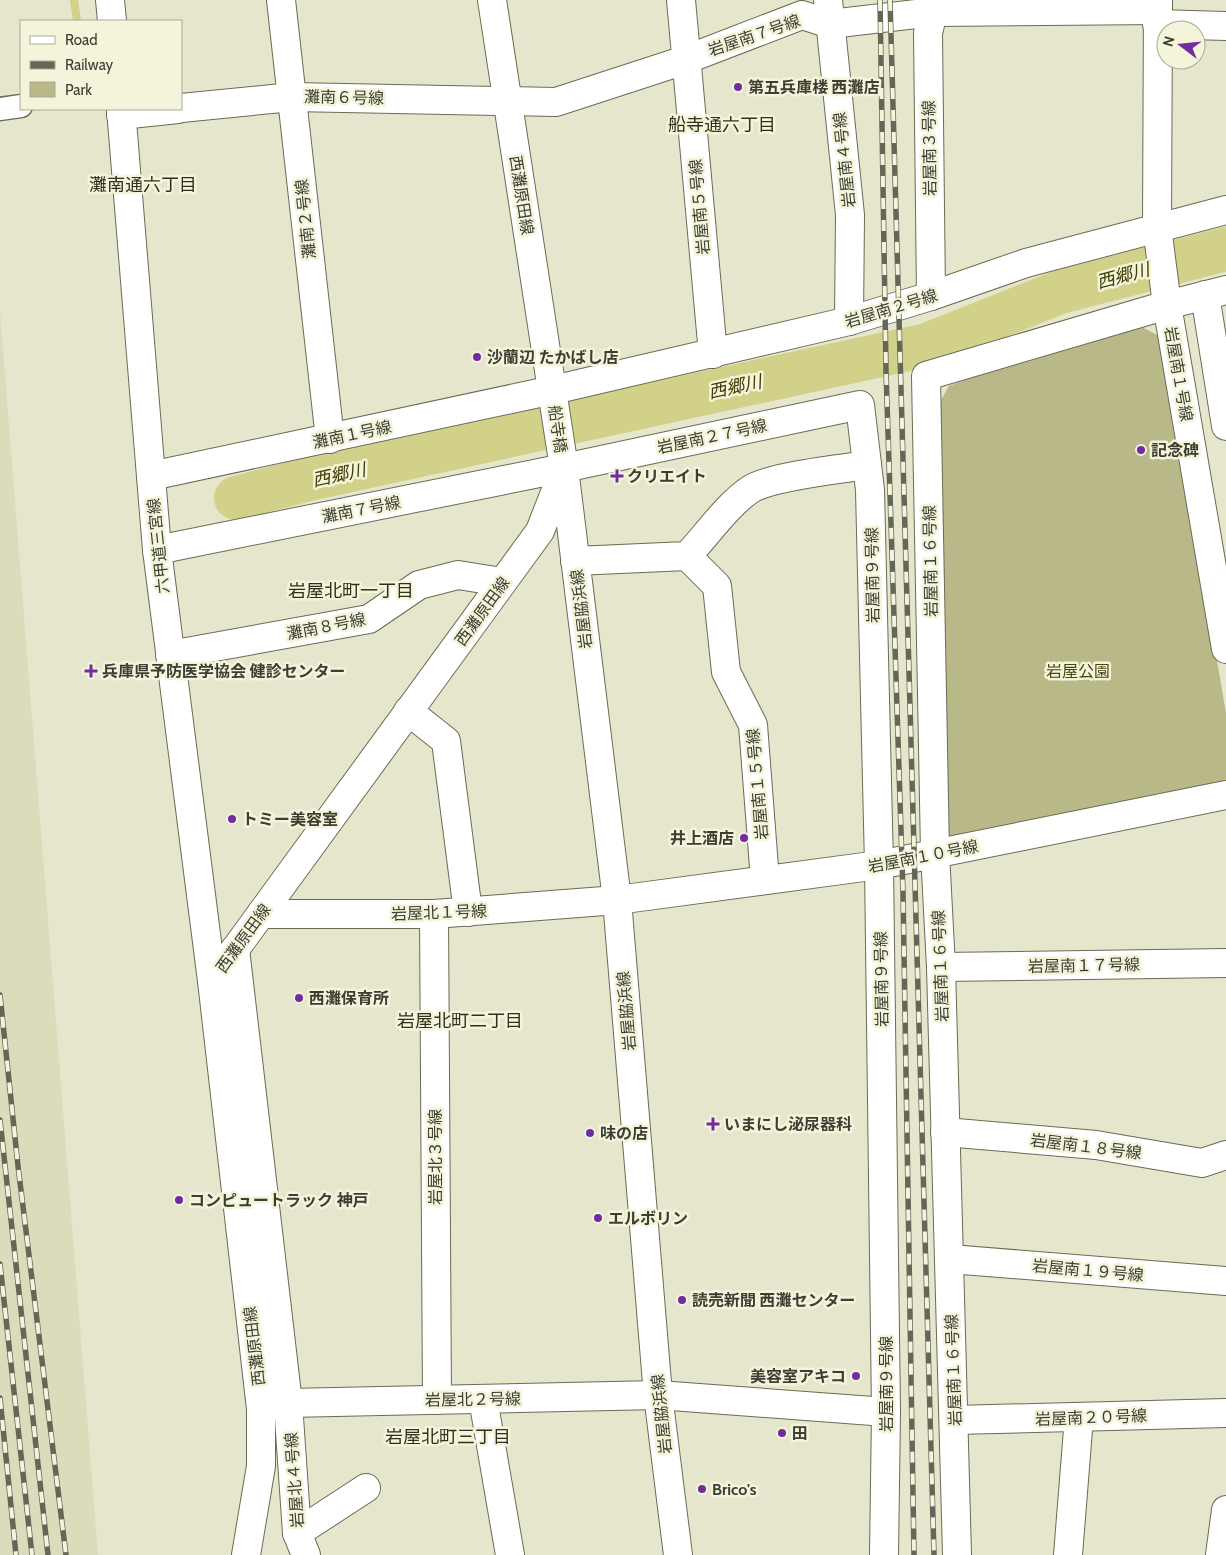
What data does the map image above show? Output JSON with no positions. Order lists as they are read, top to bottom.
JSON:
{
  "streets": {
    "street": [
      "岩屋南７号線",
      "灘南６号線",
      "岩屋南３号線",
      "岩屋南４号線",
      "西灘原田線",
      "岩屋南５号線",
      "灘南２号線",
      "岩屋南２号線",
      "岩屋南１号線",
      "船寺橋",
      "灘南１号線",
      "岩屋南２７号線",
      "灘南７号線",
      "六甲道三宮線",
      "岩屋南１６号線",
      "岩屋南９号線",
      "岩屋脇浜線",
      "灘南８号線",
      "岩屋南１５号線",
      "岩屋南１０号線",
      "岩屋北１号線",
      "岩屋南１７号線",
      "岩屋南１８号線",
      "岩屋北３号線",
      "岩屋南１９号線",
      "岩屋北２号線",
      "岩屋南２０号線",
      "岩屋北４号線"
    ]
  },
  "crossings": [
    ["岩屋南７号線", "灘南６号線"],
    ["岩屋南７号線", "岩屋南３号線"],
    ["岩屋南７号線", "岩屋南４号線"],
    ["岩屋南７号線", "西灘原田線"],
    ["岩屋南７号線", "岩屋南５号線"],
    ["灘南６号線", "西灘原田線"],
    ["灘南６号線", "灘南２号線"],
    ["灘南６号線", "六甲道三宮線"],
    ["岩屋南３号線", "岩屋南２号線"],
    ["岩屋南４号線", "岩屋南２号線"],
    ["西灘原田線", "岩屋南２号線"],
    ["西灘原田線", "船寺橋"],
    ["西灘原田線", "灘南１号線"],
    ["西灘原田線", "岩屋南２７号線"],
    ["西灘原田線", "灘南７号線"],
    ["西灘原田線", "六甲道三宮線"],
    ["西灘原田線", "岩屋脇浜線"],
    ["西灘原田線", "灘南８号線"],
    ["西灘原田線", "岩屋北１号線"],
    ["西灘原田線", "岩屋北４号線"],
    ["岩屋南５号線", "岩屋南２号線"],
    ["灘南２号線", "灘南１号線"],
    ["岩屋南２号線", "岩屋南１号線"],
    ["岩屋南２号線", "船寺橋"],
    ["岩屋南２号線", "灘南１号線"],
    ["岩屋南１号線", "岩屋南１６号線"],
    ["船寺橋", "灘南１号線"],
    ["船寺橋", "岩屋南２７号線"],
    ["船寺橋", "灘南７号線"],
    ["船寺橋", "岩屋脇浜線"],
    ["灘南１号線", "六甲道三宮線"],
    ["岩屋南２７号線", "灘南７号線"],
    ["岩屋南２７号線", "岩屋南９号線"],
    ["岩屋南２７号線", "岩屋脇浜線"],
    ["灘南７号線", "六甲道三宮線"],
    ["灘南７号線", "岩屋脇浜線"],
    ["六甲道三宮線", "灘南８号線"],
    ["岩屋南１６号線", "岩屋南１０号線"],
    ["岩屋南１６号線", "岩屋南１７号線"],
    ["岩屋南１６号線", "岩屋南１８号線"],
    ["岩屋南１６号線", "岩屋南１９号線"],
    ["岩屋南１６号線", "岩屋南２０号線"],
    ["岩屋南９号線", "岩屋南１０号線"],
    ["岩屋脇浜線", "岩屋南１０号線"],
    ["岩屋脇浜線", "岩屋北１号線"],
    ["岩屋脇浜線", "岩屋北２号線"],
    ["岩屋南１５号線", "岩屋南１０号線"],
    ["岩屋南１０号線", "岩屋北１号線"],
    ["岩屋北１号線", "岩屋北３号線"],
    ["岩屋北３号線", "岩屋北２号線"],
    ["岩屋北２号線", "岩屋北４号線"]
  ],
  "districts": [
    "船寺通六丁目",
    "灘南通六丁目",
    "岩屋北町一丁目",
    "岩屋北町二丁目",
    "岩屋北町三丁目"
  ],
  "water": ["西郷川"],
  "parks": ["岩屋公園"],
  "places": {
    "other": [
      "第五兵庫楼 西灘店",
      "沙蘭辺 たかばし店",
      "記念碑",
      "トミー美容室",
      "井上酒店",
      "西灘保育所",
      "味の店",
      "コンピュートラック 神戸",
      "エルボリン",
      "読売新聞 西灘センター",
      "美容室アキコ",
      "田",
      "Brico's"
    ],
    "health": ["クリエイト", "兵庫県予防医学協会 健診センター", "いまにし泌尿器科"]
  },
  "legend": ["Road", "Railway", "Park"],
  "north": "left"
}
